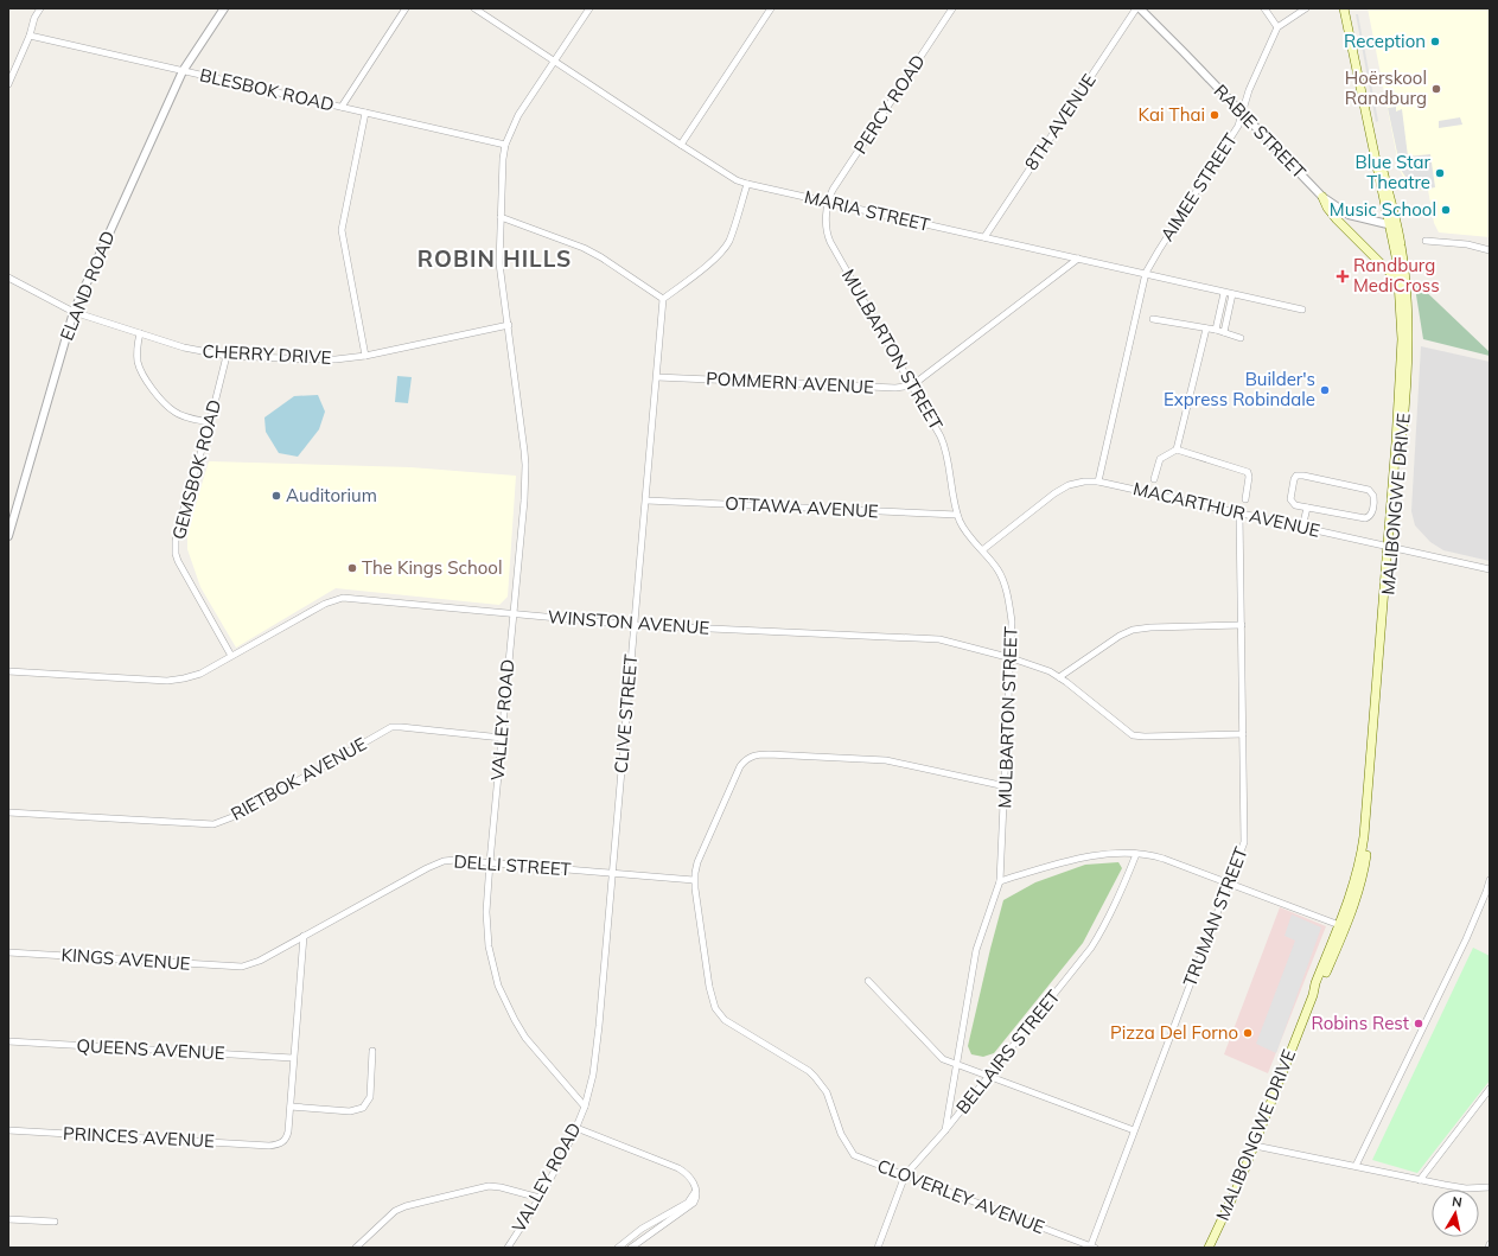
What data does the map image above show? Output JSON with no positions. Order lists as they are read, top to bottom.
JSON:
{
  "streets": {
    "main road": ["MALIBONGWE DRIVE"],
    "street": [
      "BLESBOK ROAD",
      "PERCY ROAD",
      "8TH AVENUE",
      "RABIE STREET",
      "AIMEE STREET",
      "MARIA STREET",
      "ELAND ROAD",
      "MULBARTON STREET",
      "CHERRY DRIVE",
      "POMMERN AVENUE",
      "GEMSBOK ROAD",
      "OTTAWA AVENUE",
      "MACARTHUR AVENUE",
      "WINSTON AVENUE",
      "CLIVE STREET",
      "VALLEY ROAD",
      "RIETBOK AVENUE",
      "DELLI STREET",
      "TRUMAN STREET",
      "KINGS AVENUE",
      "QUEENS AVENUE",
      "BELLAIRS STREET",
      "PRINCES AVENUE",
      "CLOVERLEY AVENUE"
    ]
  },
  "crossings": [
    ["BLESBOK ROAD", "ELAND ROAD"],
    ["BLESBOK ROAD", "VALLEY ROAD"],
    ["PERCY ROAD", "MARIA STREET"],
    ["PERCY ROAD", "MULBARTON STREET"],
    ["8TH AVENUE", "RABIE STREET"],
    ["8TH AVENUE", "MARIA STREET"],
    ["RABIE STREET", "AIMEE STREET"],
    ["RABIE STREET", "MALIBONGWE DRIVE"],
    ["AIMEE STREET", "MARIA STREET"],
    ["AIMEE STREET", "MACARTHUR AVENUE"],
    ["MARIA STREET", "MULBARTON STREET"],
    ["MARIA STREET", "VALLEY ROAD"],
    ["ELAND ROAD", "CHERRY DRIVE"],
    ["MULBARTON STREET", "POMMERN AVENUE"],
    ["MULBARTON STREET", "OTTAWA AVENUE"],
    ["MULBARTON STREET", "MACARTHUR AVENUE"],
    ["MULBARTON STREET", "WINSTON AVENUE"],
    ["MULBARTON STREET", "BELLAIRS STREET"],
    ["CHERRY DRIVE", "GEMSBOK ROAD"],
    ["CHERRY DRIVE", "VALLEY ROAD"],
    ["POMMERN AVENUE", "CLIVE STREET"],
    ["GEMSBOK ROAD", "WINSTON AVENUE"],
    ["MALIBONGWE DRIVE", "MACARTHUR AVENUE"],
    ["OTTAWA AVENUE", "CLIVE STREET"],
    ["MACARTHUR AVENUE", "TRUMAN STREET"],
    ["WINSTON AVENUE", "CLIVE STREET"],
    ["WINSTON AVENUE", "VALLEY ROAD"],
    ["WINSTON AVENUE", "TRUMAN STREET"],
    ["CLIVE STREET", "VALLEY ROAD"],
    ["CLIVE STREET", "DELLI STREET"],
    ["VALLEY ROAD", "RIETBOK AVENUE"],
    ["VALLEY ROAD", "DELLI STREET"],
    ["DELLI STREET", "KINGS AVENUE"],
    ["DELLI STREET", "CLOVERLEY AVENUE"],
    ["TRUMAN STREET", "CLOVERLEY AVENUE"],
    ["BELLAIRS STREET", "CLOVERLEY AVENUE"]
  ],
  "districts": ["ROBIN HILLS"],
  "places": {
    "other": [
      "Reception",
      "Hoërskool Randburg",
      "Kai Thai",
      "Blue Star Theatre",
      "Music School",
      "Builder's Express Robindale",
      "Auditorium",
      "The Kings School",
      "Robins Rest",
      "Pizza Del Forno"
    ],
    "health": ["Randburg MediCross"]
  },
  "north": "top"
}
